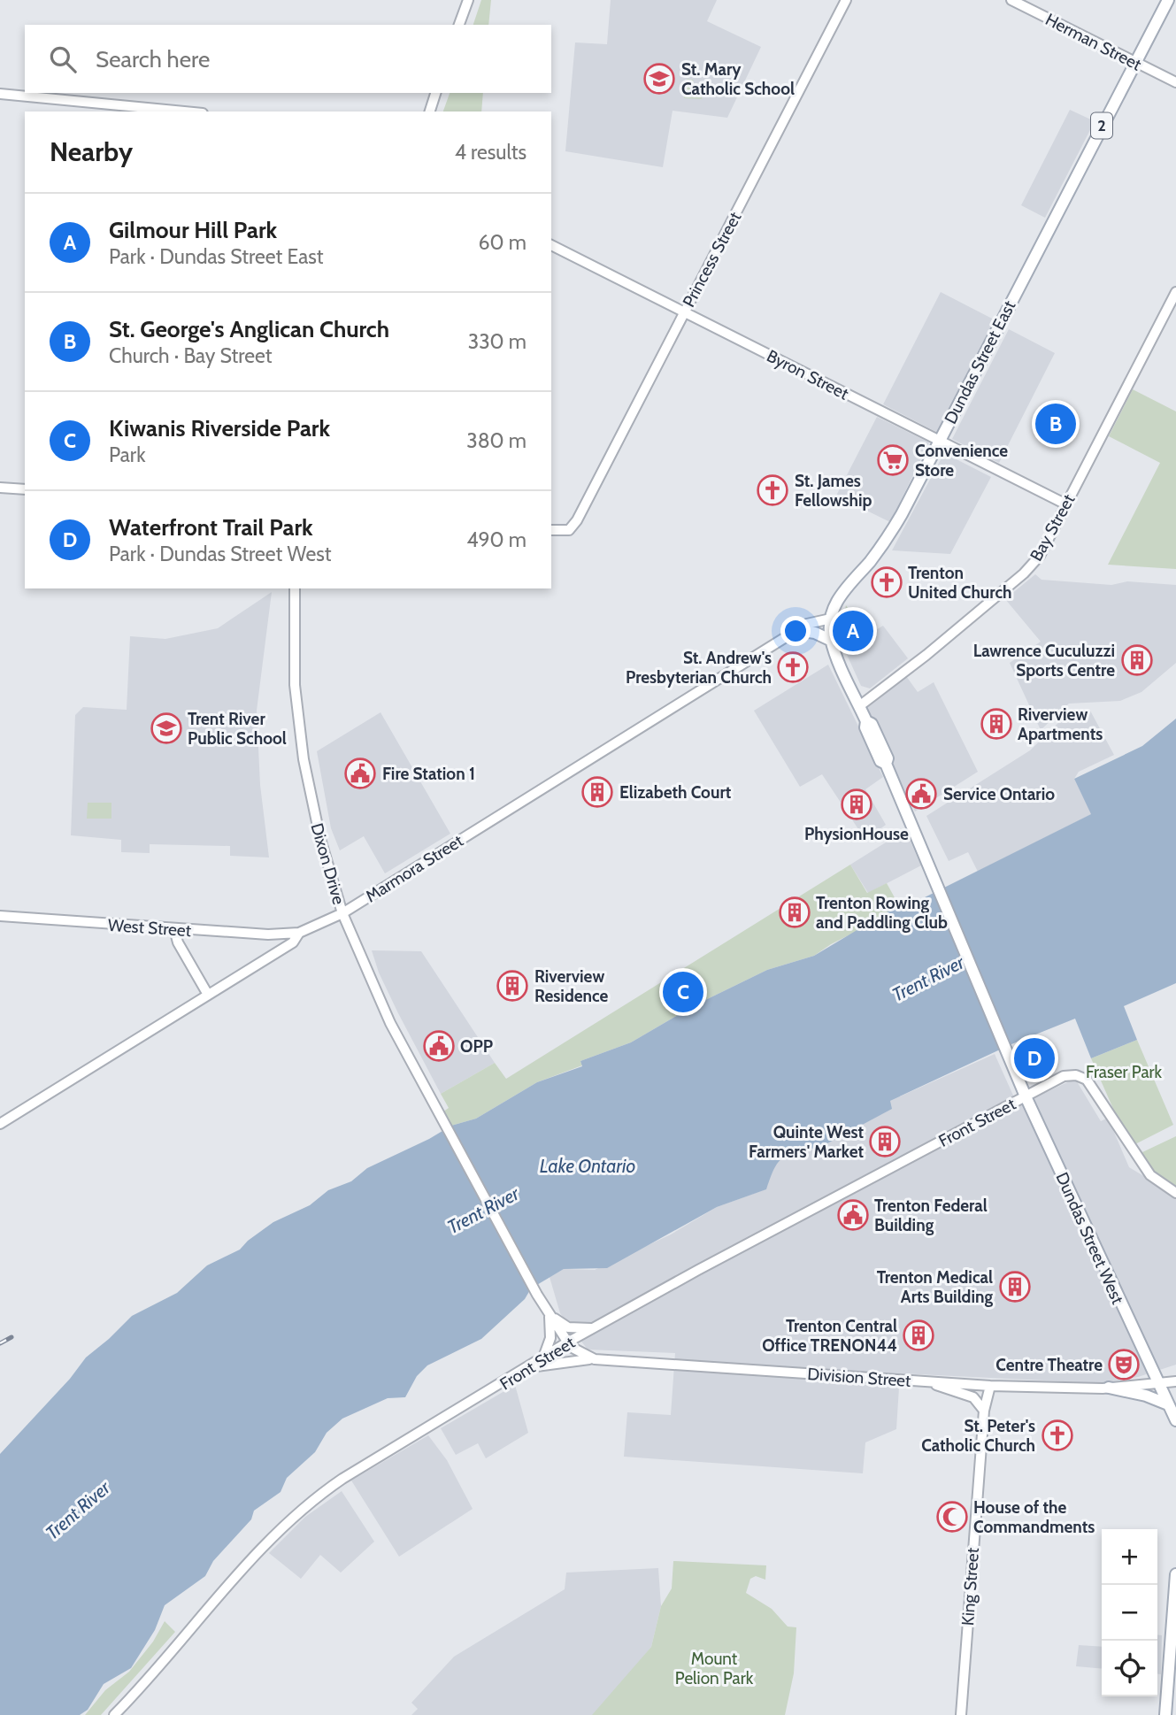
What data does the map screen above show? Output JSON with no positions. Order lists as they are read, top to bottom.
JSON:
{
  "streets": {
    "main road": ["2", "Dundas Street East", "Dundas Street West"],
    "street": [
      "Herman Street",
      "Princess Street",
      "Byron Street",
      "Bay Street",
      "Dixon Drive",
      "Marmora Street",
      "West Street",
      "Front Street",
      "Division Street",
      "King Street"
    ]
  },
  "crossings": [
    ["Herman Street", "Dundas Street East"],
    ["Princess Street", "Byron Street"],
    ["Dundas Street East", "Byron Street"],
    ["Dundas Street East", "Bay Street"],
    ["Dundas Street East", "Marmora Street"],
    ["Dundas Street East", "Dundas Street West"],
    ["Byron Street", "Bay Street"],
    ["Dixon Drive", "Marmora Street"],
    ["Dixon Drive", "Front Street"],
    ["Dixon Drive", "Division Street"],
    ["Marmora Street", "West Street"],
    ["Front Street", "Dundas Street West"],
    ["Front Street", "Division Street"],
    ["Dundas Street West", "Division Street"],
    ["Division Street", "King Street"]
  ],
  "water": ["Trent River", "Lake Ontario"],
  "parks": ["Fraser Park", "Mount Pelion Park"],
  "places": {
    "school or university": ["St. Mary Catholic School", "Trent River Public School"],
    "supermarket": ["Convenience Store"],
    "church": [
      "St. James Fellowship",
      "Trenton United Church",
      "St. Andrew's Presbyterian Church",
      "St. Peter's Catholic Church"
    ],
    "building": [
      "Lawrence Cuculuzzi Sports Centre",
      "Riverview Apartments",
      "Elizabeth Court",
      "PhysionHouse",
      "Trenton Rowing and Paddling Club",
      "Riverview Residence",
      "Quinte West Farmers' Market",
      "Trenton Medical Arts Building",
      "Trenton Central Office TRENON44"
    ],
    "public building": [
      "Fire Station 1",
      "Service Ontario",
      "OPP",
      "Trenton Federal Building"
    ],
    "theatre": ["Centre Theatre"],
    "mosque": ["House of the Commandments"]
  },
  "page": {
    "search": "Search here",
    "heading": ["Nearby", "4 results"],
    "list": [
      {
        "mark": "A",
        "name": "Gilmour Hill Park",
        "note": "Park · Dundas Street East",
        "value": "60 m"
      },
      {
        "mark": "B",
        "name": "St. George's Anglican Church",
        "note": "Church · Bay Street",
        "value": "330 m"
      },
      {
        "mark": "C",
        "name": "Kiwanis Riverside Park",
        "note": "Park",
        "value": "380 m"
      },
      {
        "mark": "D",
        "name": "Waterfront Trail Park",
        "note": "Park · Dundas Street West",
        "value": "490 m"
      }
    ],
    "pins": [
      "B",
      "A",
      "C",
      "D"
    ],
    "map_buttons": ["+", "−"]
  }
}
